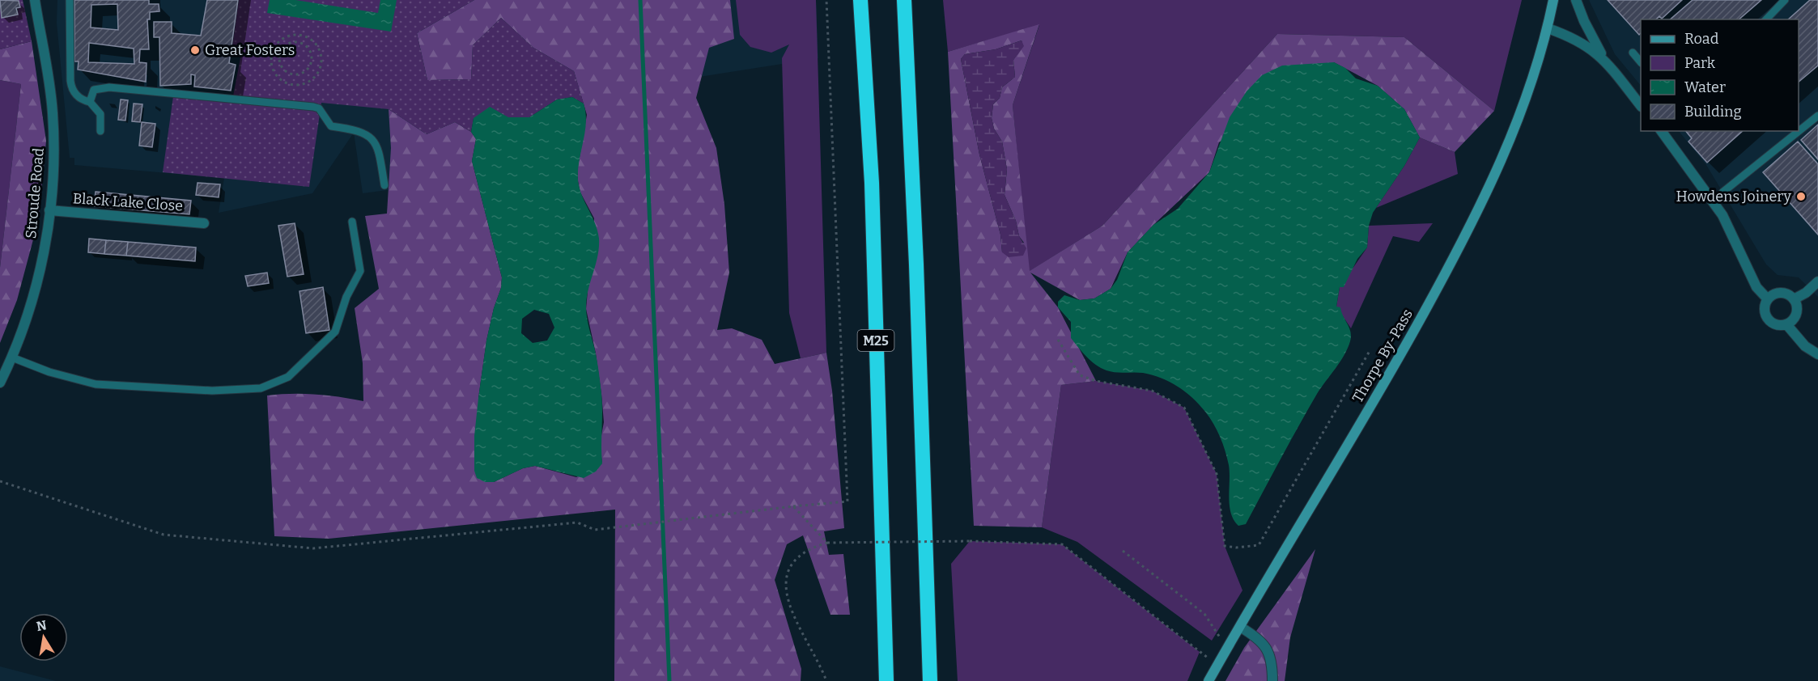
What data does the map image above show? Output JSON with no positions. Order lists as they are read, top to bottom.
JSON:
{
  "streets": {
    "highway": ["M25"],
    "main road": ["Thorpe By-Pass"],
    "street": ["Stroude Road", "Black Lake Close"]
  },
  "crossings": [
    ["Stroude Road", "Black Lake Close"]
  ],
  "places": ["Great Fosters", "Howdens Joinery"],
  "legend": [
    "Road",
    "Park",
    "Water",
    "Building"
  ],
  "north": "top"
}
